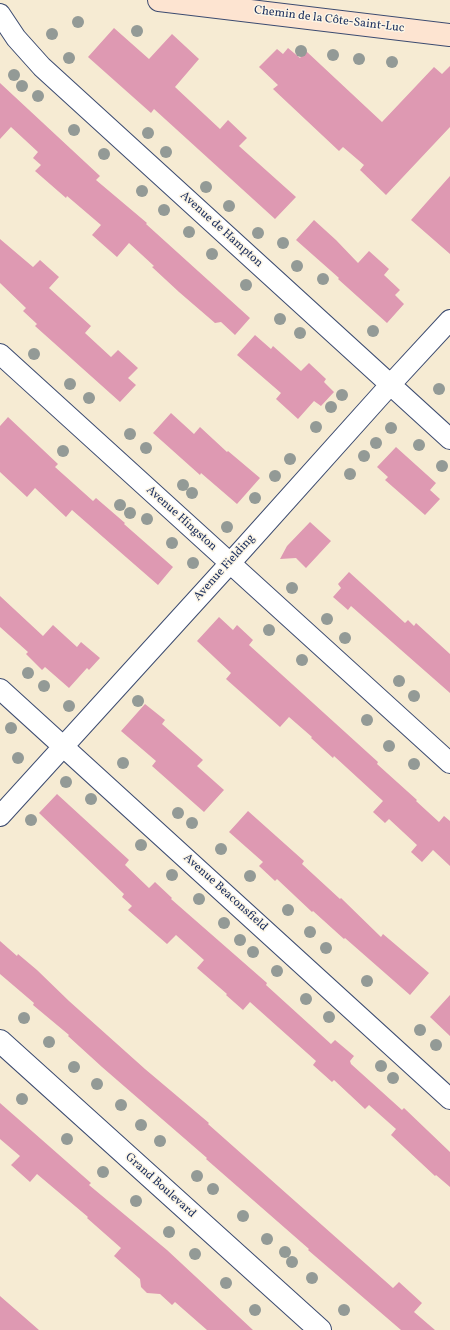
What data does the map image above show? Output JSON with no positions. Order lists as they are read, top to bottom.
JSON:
{
  "streets": {
    "main road": ["Chemin de la Côte-Saint-Luc"],
    "street": [
      "Avenue de Hampton",
      "Avenue Hingston",
      "Avenue Fielding",
      "Avenue Beaconsfield",
      "Grand Boulevard"
    ]
  },
  "crossings": [
    ["Avenue de Hampton", "Avenue Fielding"],
    ["Avenue Hingston", "Avenue Fielding"],
    ["Avenue Fielding", "Avenue Beaconsfield"]
  ]
}
